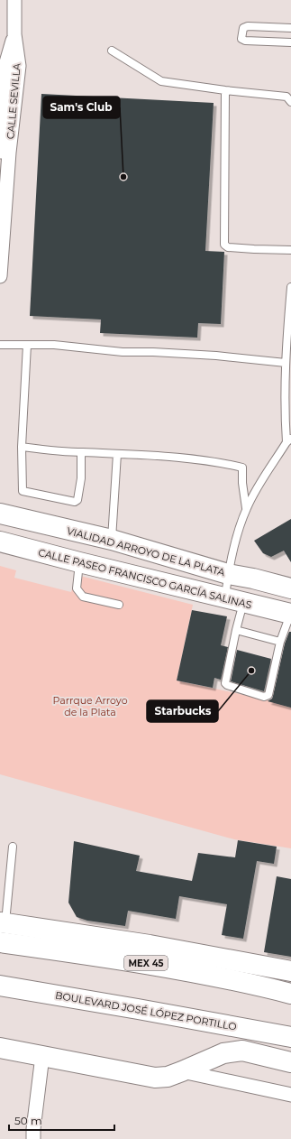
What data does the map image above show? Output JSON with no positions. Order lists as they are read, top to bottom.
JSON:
{
  "streets": {
    "main road": [
      "VIALIDAD ARROYO DE LA PLATA",
      "CALLE PASEO FRANCISCO GARCÍA SALINAS",
      "MEX 45",
      "BOULEVARD JOSÉ LÓPEZ PORTILLO"
    ],
    "street": ["CALLE SEVILLA"]
  },
  "parks": ["Parrque Arroyo de la Plata"],
  "places": ["Sam's Club", "Starbucks"],
  "scale_bar": "50 m"
}
